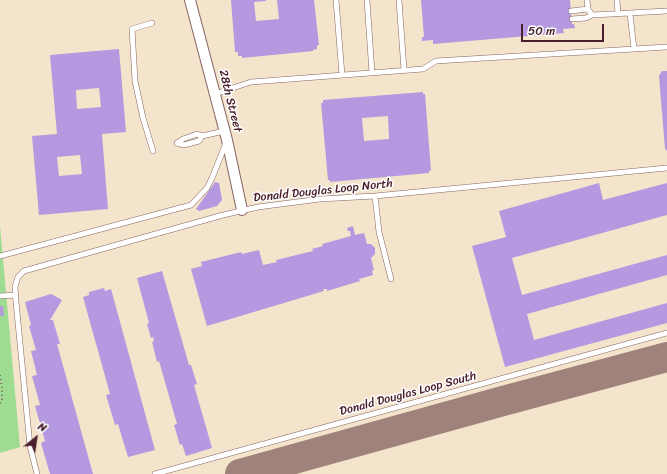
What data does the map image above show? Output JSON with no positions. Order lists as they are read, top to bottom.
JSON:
{
  "streets": {
    "street": ["28th Street"],
    "lane": ["Donald Douglas Loop North", "Donald Douglas Loop South"]
  },
  "crossings": [
    ["28th Street", "Donald Douglas Loop North"]
  ],
  "scale_bar": "50 m",
  "north": "top right"
}
